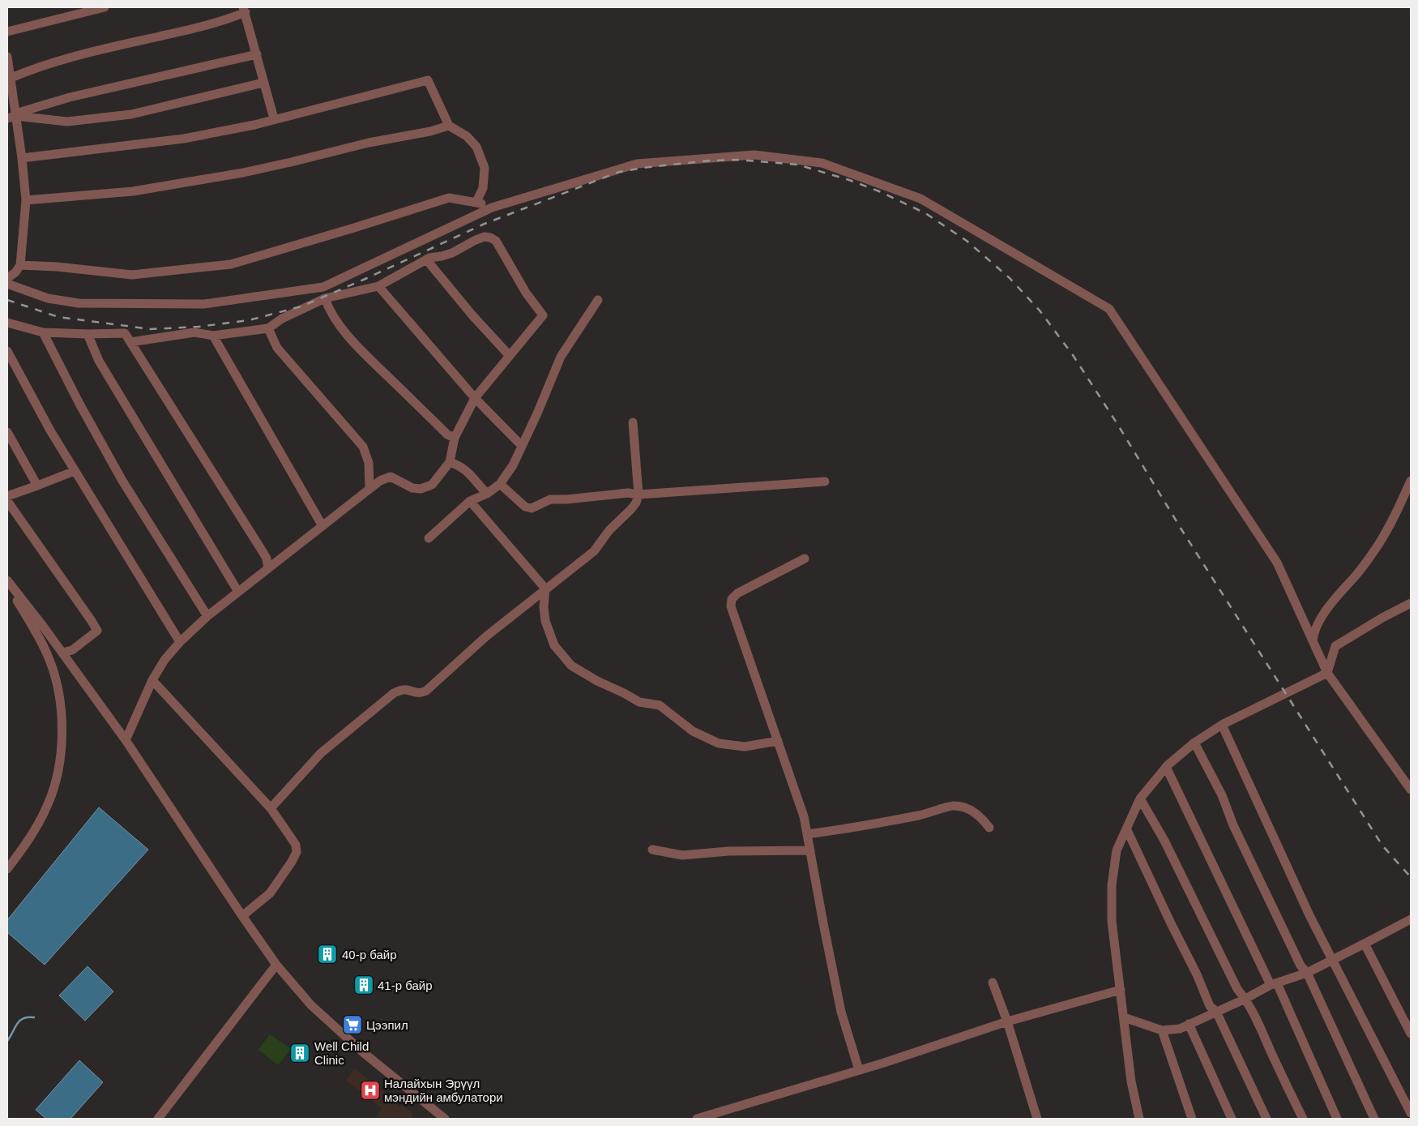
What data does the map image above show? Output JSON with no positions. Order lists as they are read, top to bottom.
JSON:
{
  "places": {
    "building": ["40-р байр", "41-р байр", "Well Child Clinic"],
    "supermarket": ["Цээпил"],
    "hospital": ["Налайхын Эрүүл мэндийн амбулатори"]
  }
}
